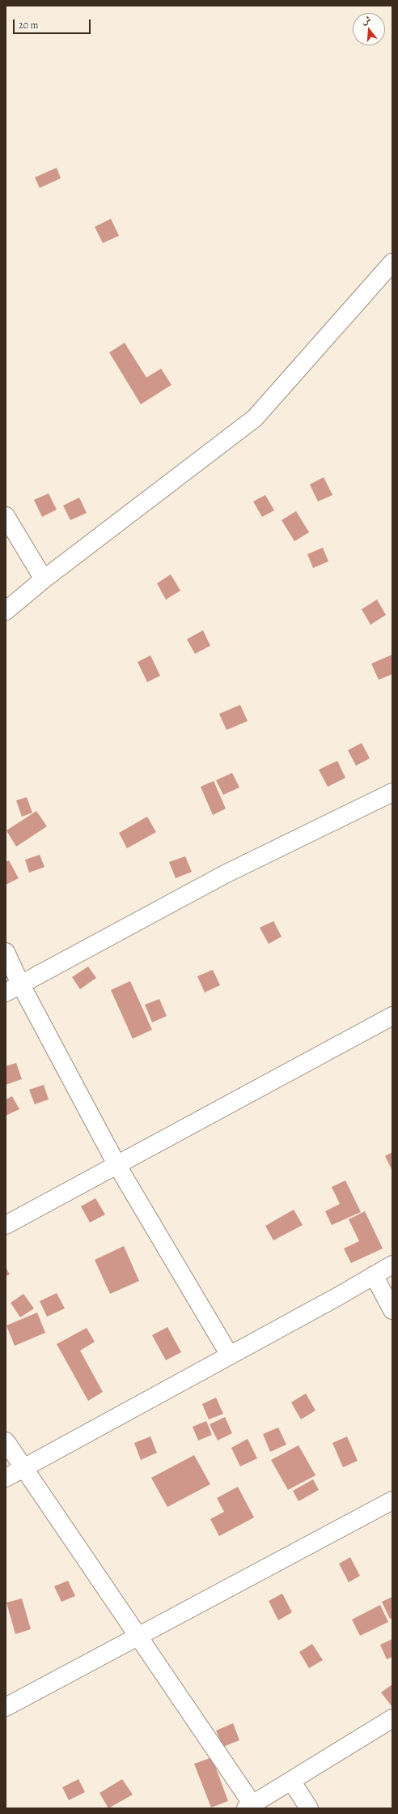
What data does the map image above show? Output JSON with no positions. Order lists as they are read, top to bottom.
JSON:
{
  "scale_bar": "20 m",
  "north": "top"
}
